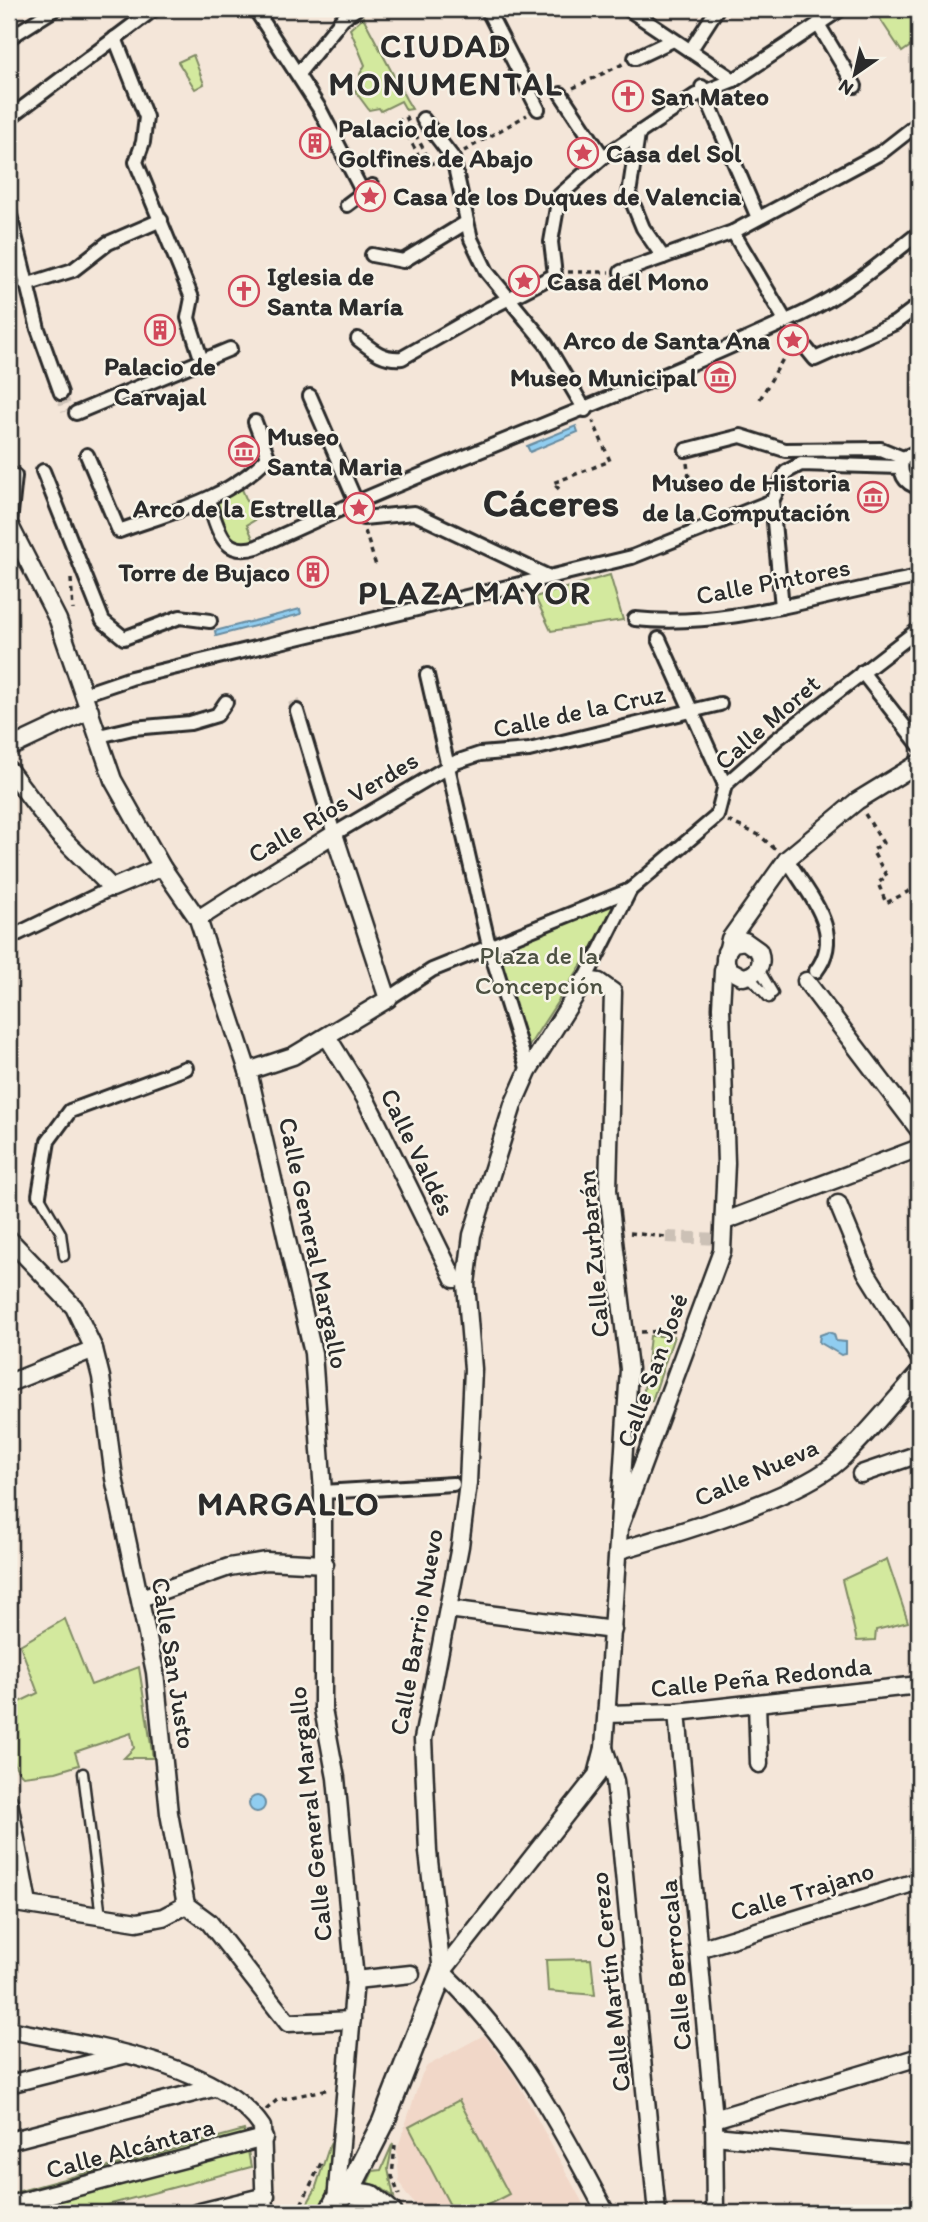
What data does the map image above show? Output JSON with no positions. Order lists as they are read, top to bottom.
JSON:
{
  "streets": {
    "street": [
      "Calle Pintores",
      "Calle de la Cruz",
      "Calle Moret",
      "Calle Ríos Verdes",
      "Calle Valdés",
      "Calle General Margallo",
      "Calle Zurbarán",
      "Calle San José",
      "Calle Nueva",
      "Calle Barrio Nuevo",
      "Calle San Justo",
      "Calle Peña Redonda",
      "Calle Trajano",
      "Calle Berrocala",
      "Calle Martín Cerezo",
      "Calle Alcántara"
    ]
  },
  "crossings": [
    ["Calle de la Cruz", "Calle Ríos Verdes"],
    ["Calle Ríos Verdes", "Calle General Margallo"],
    ["Calle Valdés", "Calle Barrio Nuevo"],
    ["Calle General Margallo", "Calle Barrio Nuevo"],
    ["Calle Zurbarán", "Calle San José"],
    ["Calle San José", "Calle Nueva"],
    ["Calle San José", "Calle Peña Redonda"],
    ["Calle San José", "Calle Martín Cerezo"],
    ["Calle Peña Redonda", "Calle Berrocala"],
    ["Calle Trajano", "Calle Berrocala"]
  ],
  "districts": [
    "CIUDAD MONUMENTAL",
    "Cáceres",
    "PLAZA MAYOR",
    "MARGALLO"
  ],
  "parks": ["Plaza de la Concepción"],
  "places": {
    "church": ["San Mateo", "Iglesia de Santa María"],
    "building": ["Palacio de los Golfines de Abajo", "Palacio de Carvajal", "Torre de Bujaco"],
    "place": [
      "Casa del Sol",
      "Casa de los Duques de Valencia",
      "Casa del Mono",
      "Arco de Santa Ana",
      "Arco de la Estrella"
    ],
    "museum": ["Museo Municipal", "Museo Santa Maria", "Museo de Historia de la Computación"]
  },
  "north": "bottom left"
}
